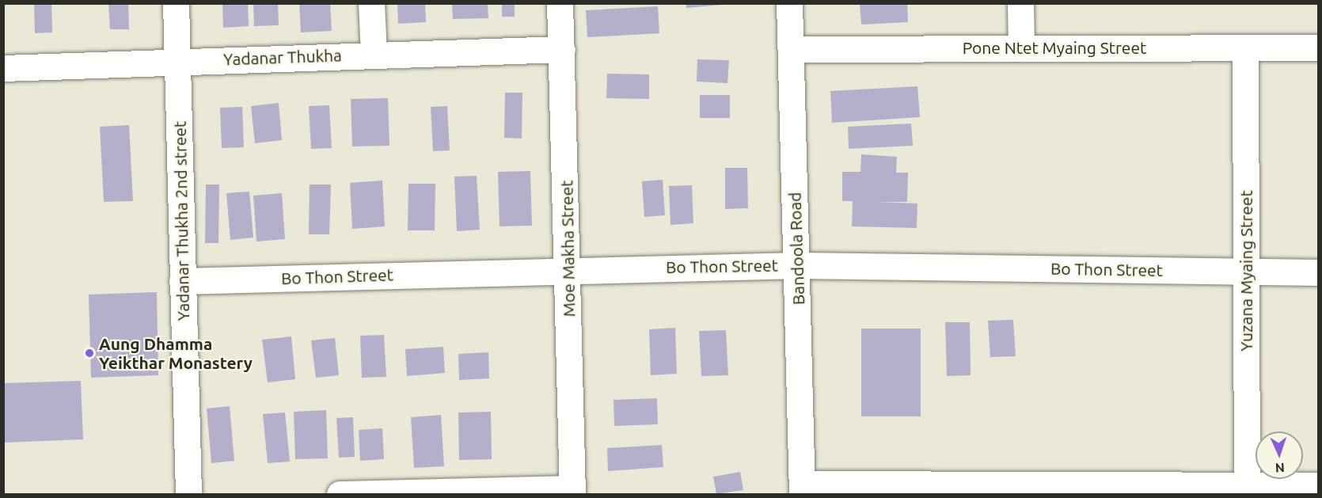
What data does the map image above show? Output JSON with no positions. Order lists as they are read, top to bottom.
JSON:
{
  "streets": {
    "street": [
      "Pone Ntet Myaing Street",
      "Yadanar Thukha",
      "Yadanar Thukha 2nd street",
      "Moe Makha Street",
      "Bandoola Road",
      "Bo Thon Street",
      "Yuzana Myaing Street"
    ]
  },
  "crossings": [
    ["Pone Ntet Myaing Street", "Bandoola Road"],
    ["Pone Ntet Myaing Street", "Yuzana Myaing Street"],
    ["Yadanar Thukha", "Yadanar Thukha 2nd street"],
    ["Yadanar Thukha", "Moe Makha Street"],
    ["Yadanar Thukha 2nd street", "Bo Thon Street"],
    ["Moe Makha Street", "Bo Thon Street"],
    ["Bandoola Road", "Bo Thon Street"],
    ["Bo Thon Street", "Yuzana Myaing Street"]
  ],
  "places": ["Aung Dhamma Yeikthar Monastery"],
  "north": "bottom"
}
